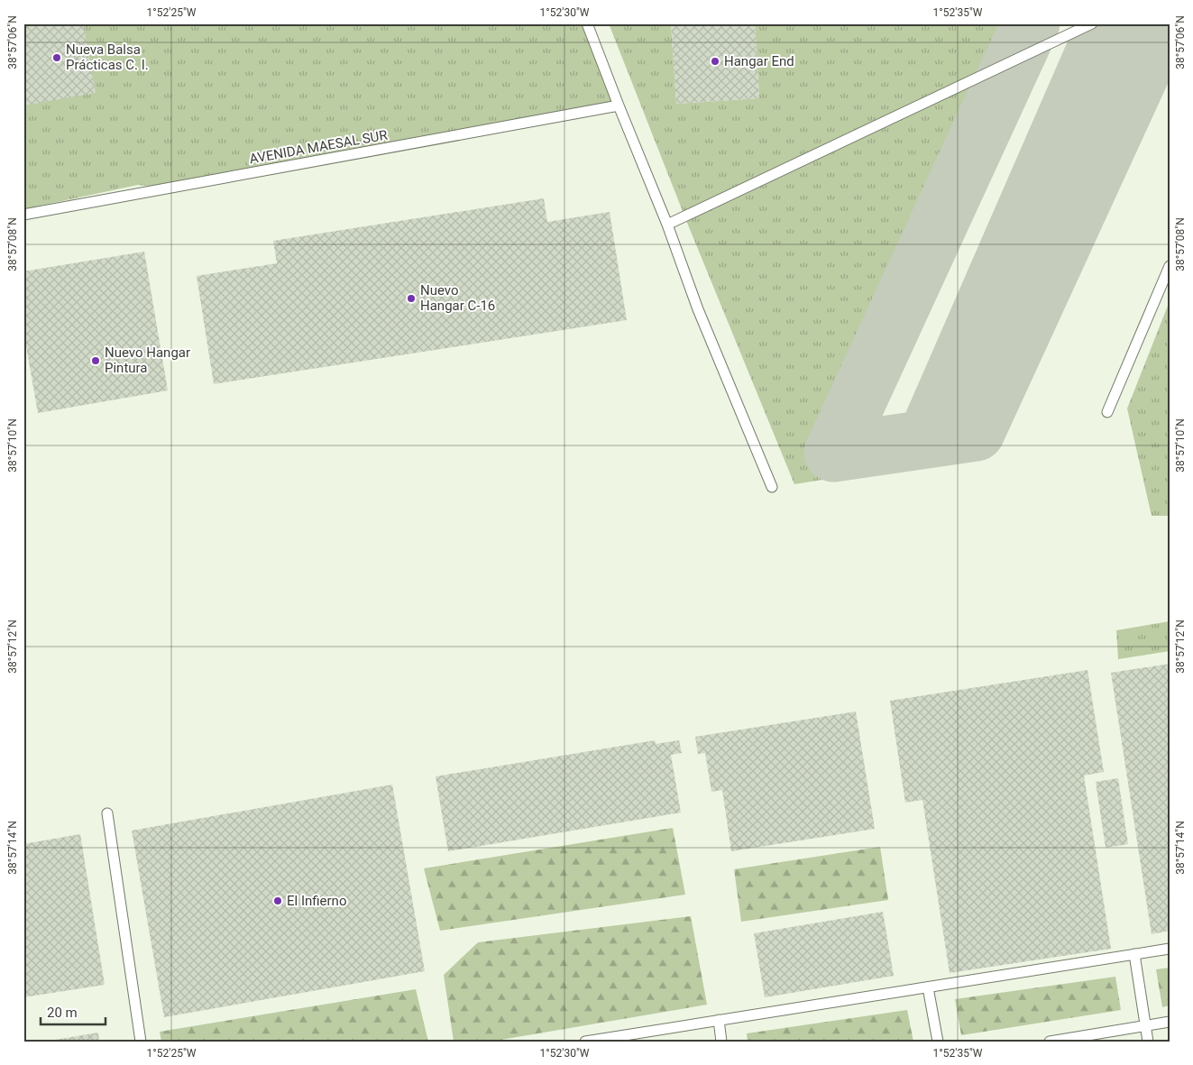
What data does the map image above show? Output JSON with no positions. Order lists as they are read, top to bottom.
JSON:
{
  "streets": {
    "lane": ["AVENIDA MAESAL SUR"]
  },
  "places": [
    "Nueva Balsa Prácticas C. I.",
    "Hangar End",
    "Nuevo Hangar C-16",
    "Nuevo Hangar Pintura",
    "El Infierno"
  ],
  "scale_bar": "20 m",
  "coordinates": [
    "1°52'25\"W",
    "1°52'30\"W",
    "1°52'35\"W",
    "38°57'06\"N",
    "38°57'08\"N",
    "38°57'10\"N",
    "38°57'12\"N",
    "38°57'14\"N"
  ]
}
